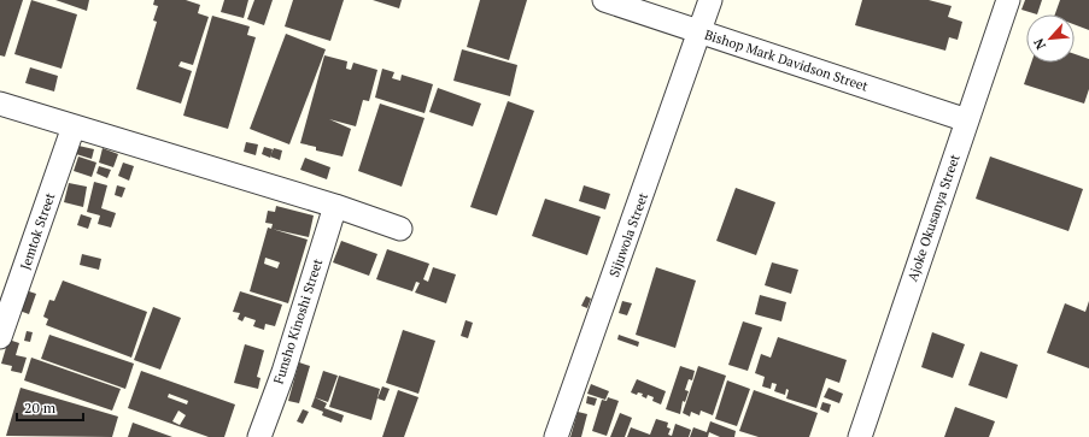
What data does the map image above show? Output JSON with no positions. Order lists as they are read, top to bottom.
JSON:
{
  "streets": {
    "street": [
      "Bishop Mark Davidson Street",
      "Ajoke Okusanya Street",
      "Jemtok Street",
      "Sijuwola Street",
      "Funsho Kinoshi Street"
    ]
  },
  "crossings": [
    ["Bishop Mark Davidson Street", "Ajoke Okusanya Street"],
    ["Bishop Mark Davidson Street", "Sijuwola Street"]
  ],
  "scale_bar": "20 m",
  "north": "bottom left"
}
